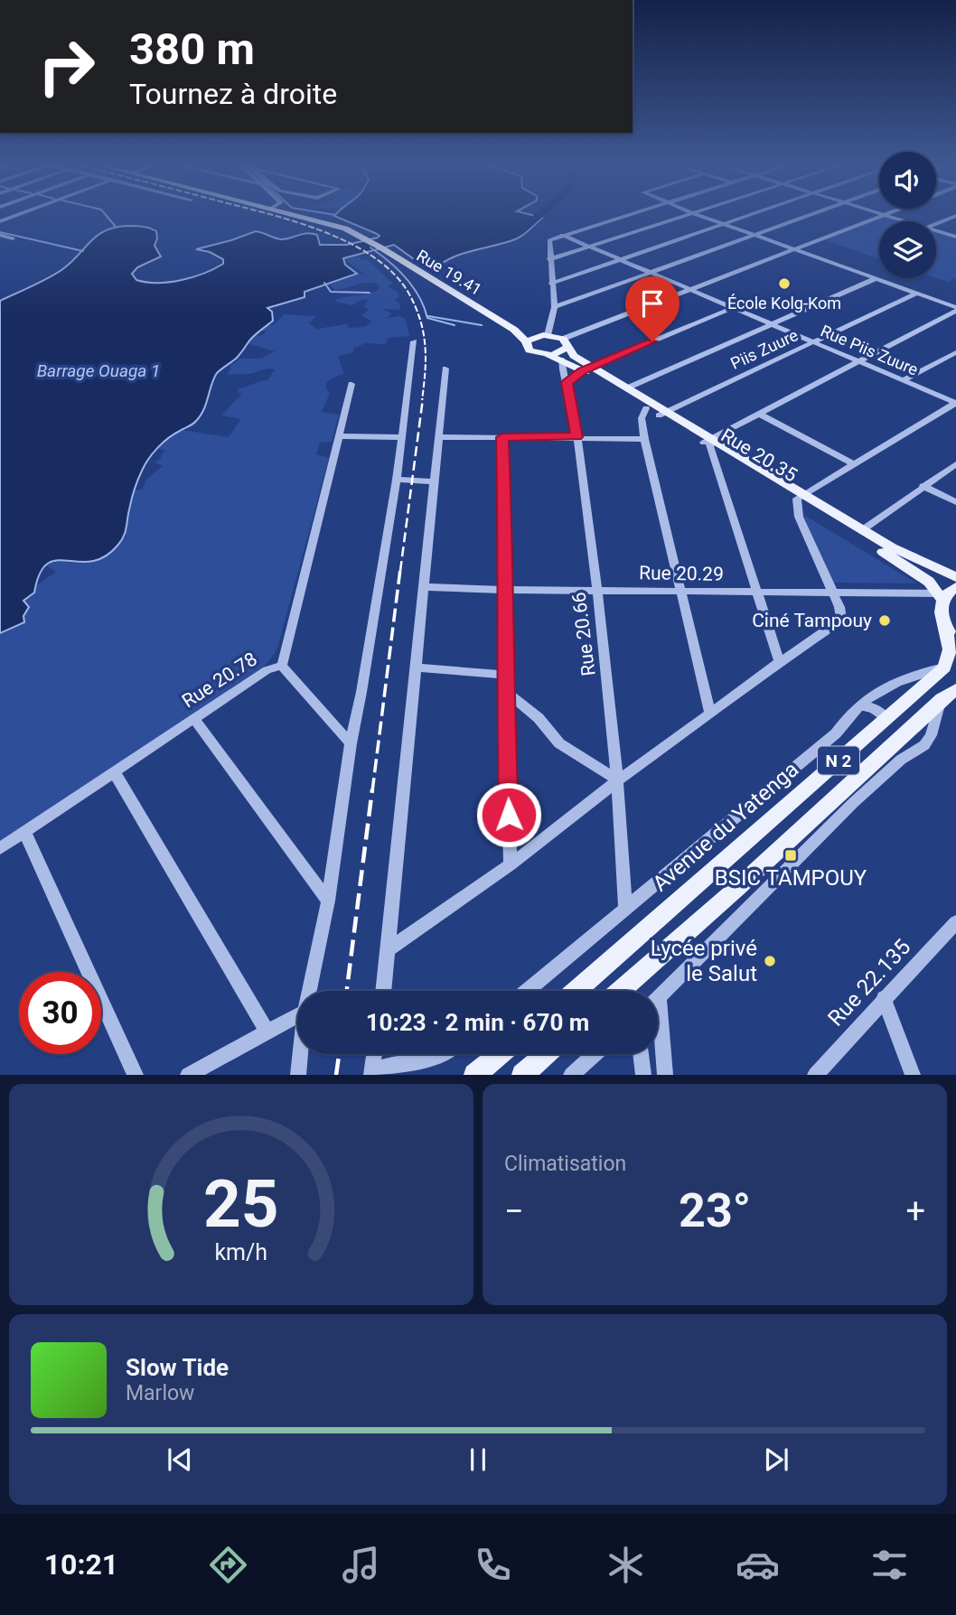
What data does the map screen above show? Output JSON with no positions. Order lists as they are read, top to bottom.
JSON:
{
  "streets": {
    "main road": [
      "Rue 19.41",
      "Rue 20.35",
      "N 2",
      "Avenue du Yatenga"
    ],
    "street": [
      "Piis Zuure",
      "Rue Piis Zuure",
      "Rue 20.29",
      "Rue 20.66",
      "Rue 20.78",
      "Rue 22.135"
    ]
  },
  "crossings": [
    ["Rue 19.41", "Rue 20.35"],
    ["Piis Zuure", "Rue Piis Zuure"],
    ["Piis Zuure", "Rue 20.35"],
    ["Rue 20.35", "Rue 20.29"],
    ["Rue 20.35", "Rue 20.66"],
    ["Rue 20.29", "Rue 20.66"]
  ],
  "water": ["Barrage Ouaga 1"],
  "places": {
    "other": ["École Kolg-Kom", "Ciné Tampouy", "Lycée privé le Salut"],
    "transit": ["BSIC TAMPOUY"]
  },
  "page": {
    "turn": ["380 m", "Tournez à droite"],
    "limit": "30",
    "trip": "10:23 · 2 min · 670 m",
    "tile": "Climatisation",
    "heat": ["−", "23°", "+"],
    "song": ["Slow Tide", "Marlow"],
    "tabs": "10:21",
    "gauge": ["25", "km/h"]
  }
}
